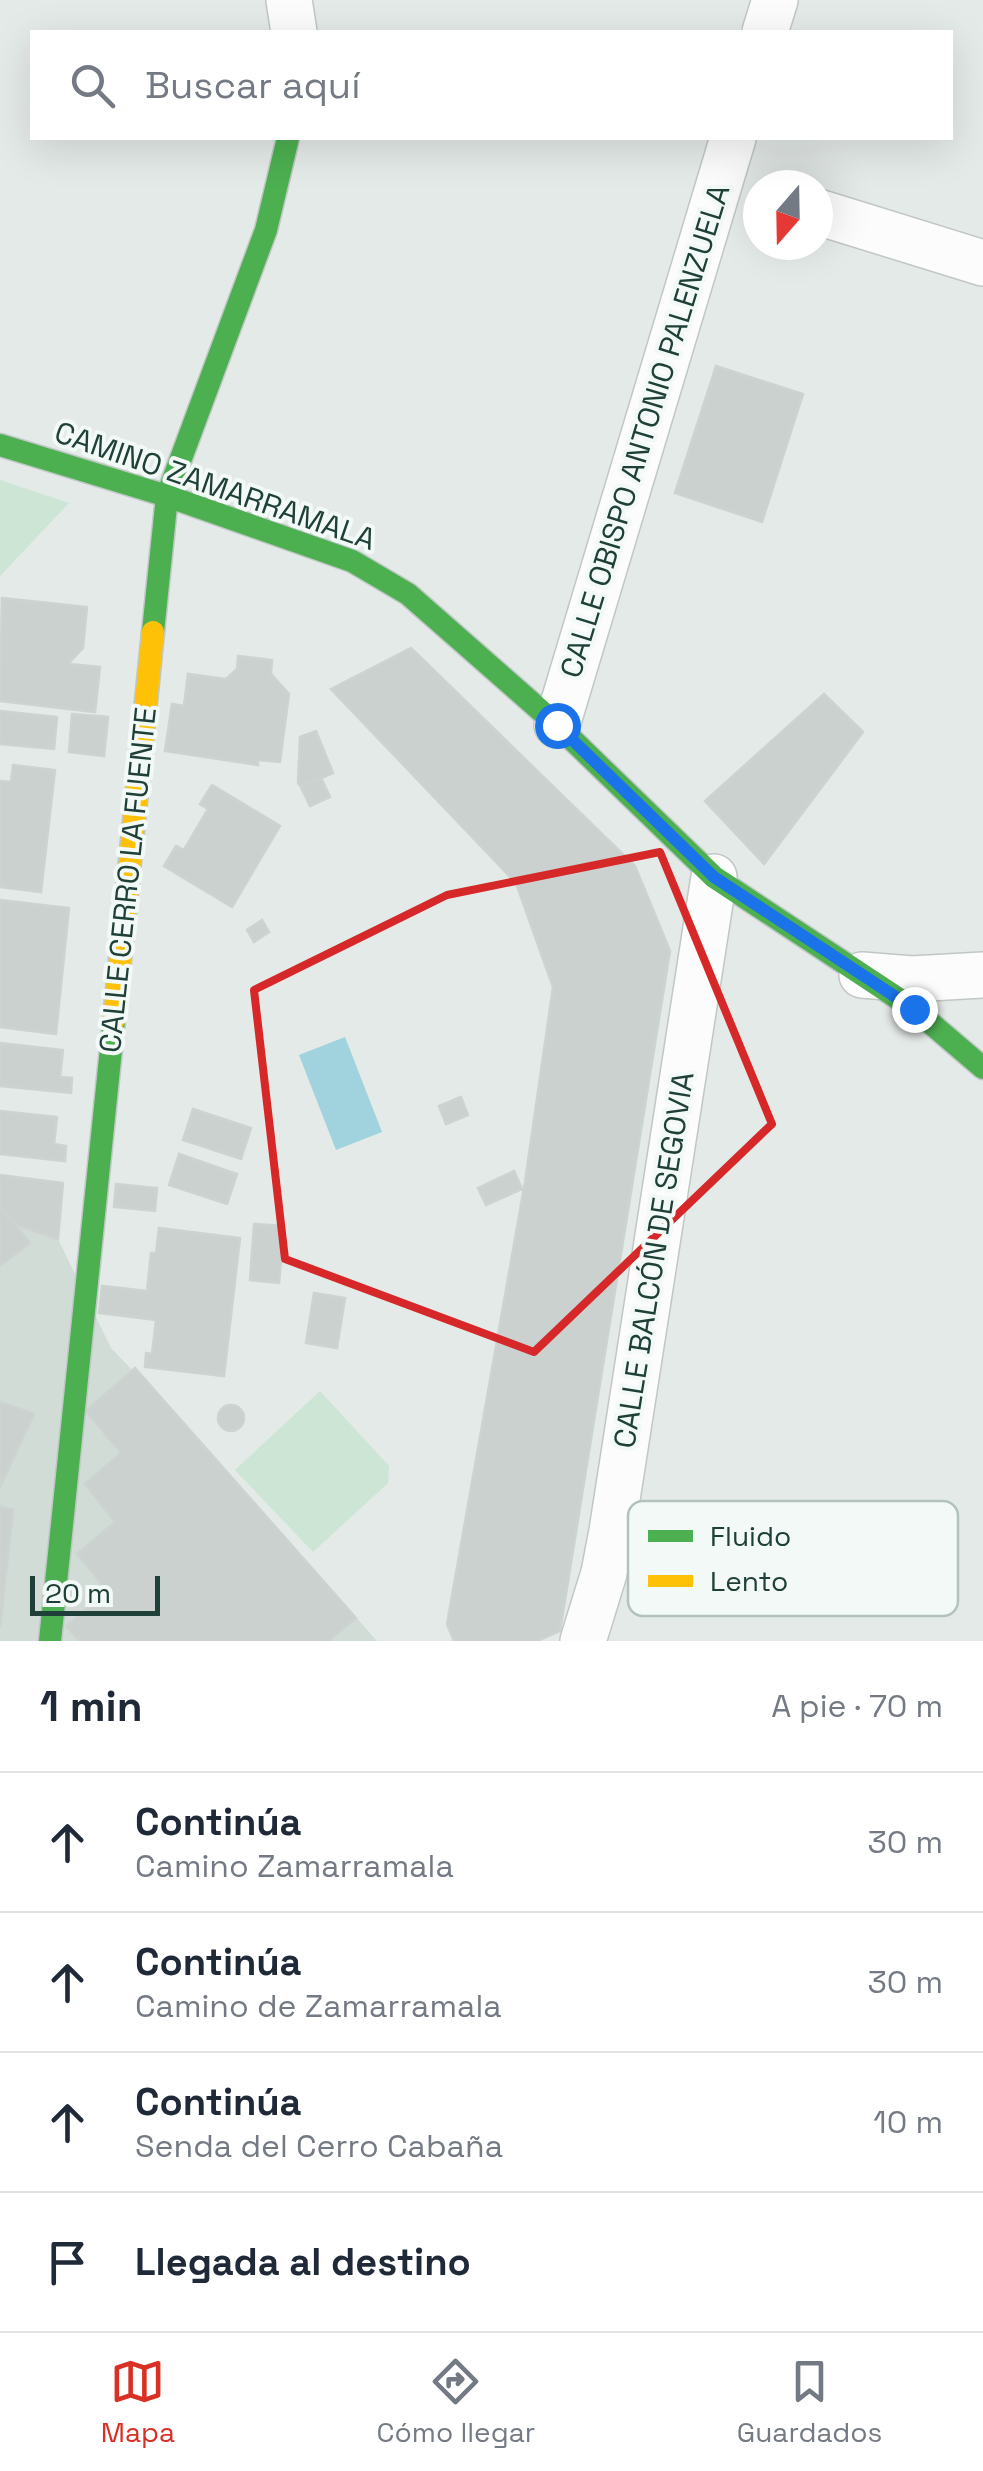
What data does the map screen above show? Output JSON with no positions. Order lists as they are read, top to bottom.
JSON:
{
  "streets": {
    "street": [
      "CALLE OBISPO ANTONIO PALENZUELA",
      "CAMINO ZAMARRAMALA",
      "CALLE CERRO LA FUENTE",
      "CALLE BALCÓN DE SEGOVIA"
    ]
  },
  "crossings": [
    ["CALLE OBISPO ANTONIO PALENZUELA", "CAMINO ZAMARRAMALA"],
    ["CAMINO ZAMARRAMALA", "CALLE CERRO LA FUENTE"],
    ["CAMINO ZAMARRAMALA", "CALLE BALCÓN DE SEGOVIA"]
  ],
  "legend": ["Fluido", "Lento"],
  "scale_bar": "20 m",
  "north": "bottom",
  "page": {
    "search": "Buscar aquí",
    "scale": "20 m",
    "heading": ["1 min", "A pie · 70 m"],
    "list": [
      ["Continúa", "Camino Zamarramala", "30 m"],
      ["Continúa", "Camino de Zamarramala", "30 m"],
      ["Continúa", "Senda del Cerro Cabaña", "10 m"],
      "Llegada al destino"
    ],
    "nav": ["Mapa", "Cómo llegar", "Guardados"]
  }
}
